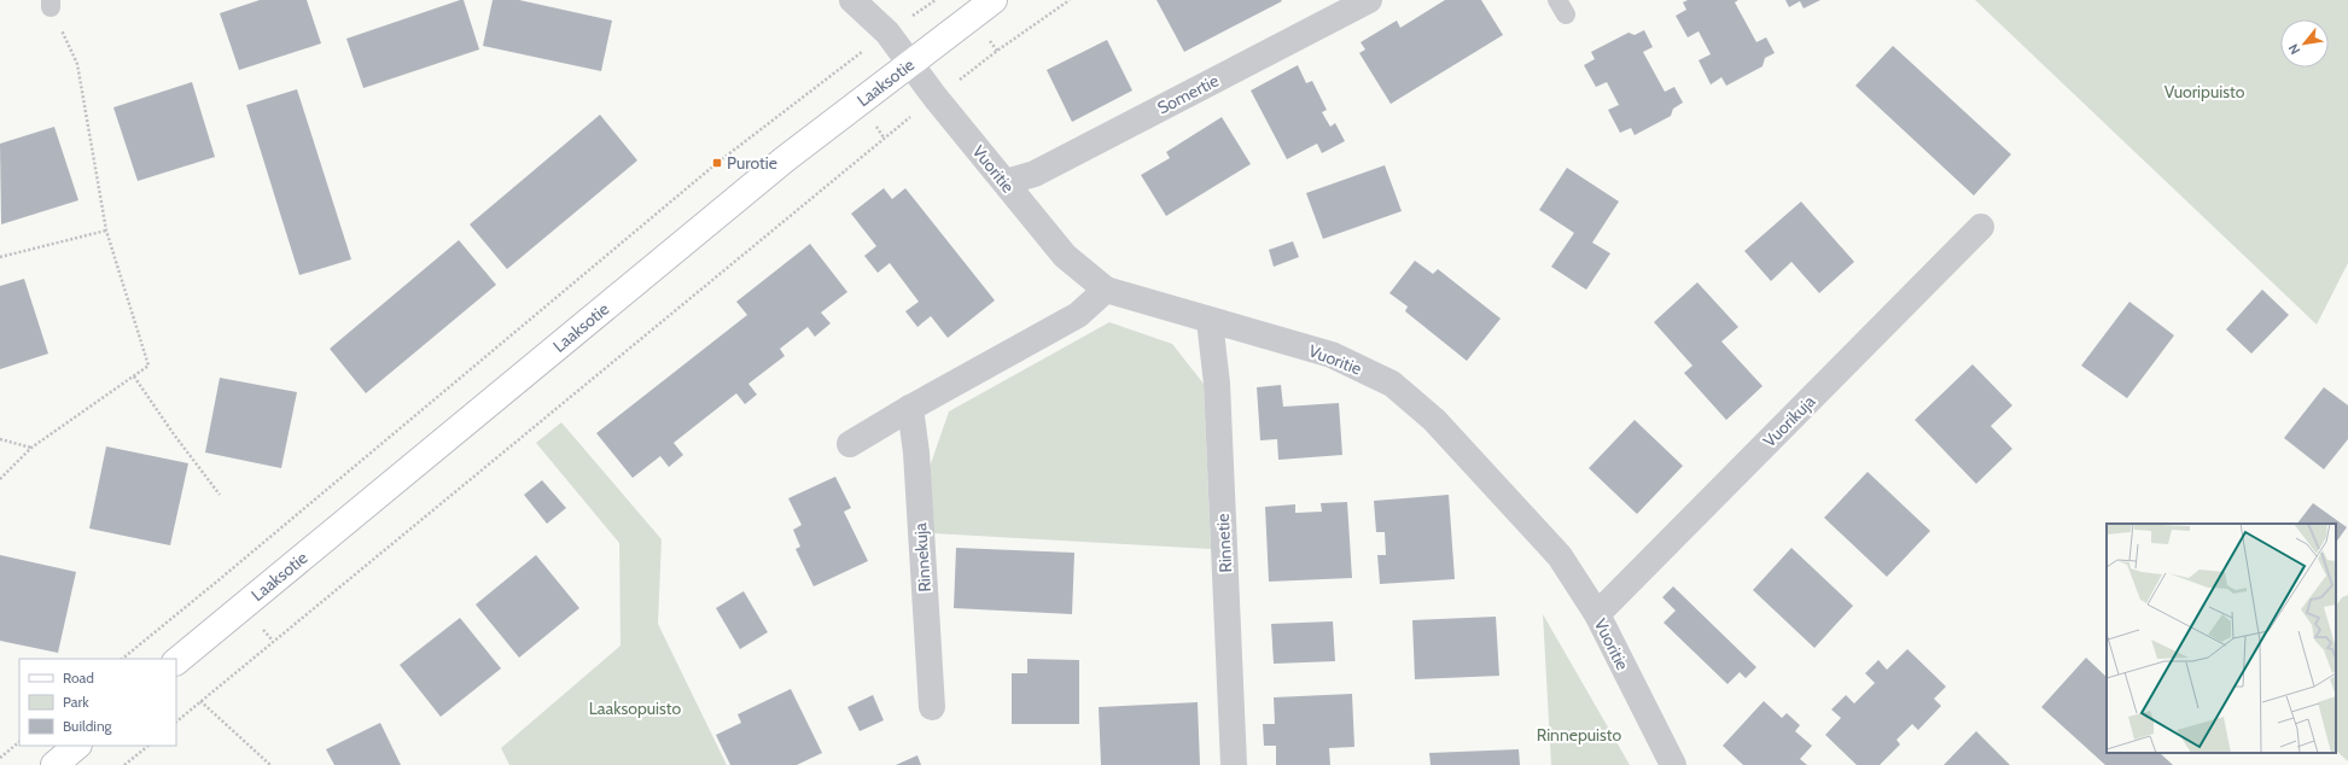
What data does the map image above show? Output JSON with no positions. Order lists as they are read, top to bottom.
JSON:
{
  "streets": {
    "main road": ["Laaksotie"],
    "street": [
      "Somertie",
      "Vuoritie",
      "Vuorikuja",
      "Rinnetie",
      "Rinnekuja"
    ]
  },
  "crossings": [
    ["Laaksotie", "Vuoritie"],
    ["Somertie", "Vuoritie"],
    ["Vuoritie", "Vuorikuja"],
    ["Vuoritie", "Rinnetie"]
  ],
  "parks": ["Vuoripuisto", "Laaksopuisto", "Rinnepuisto"],
  "places": {
    "transit": ["Purotie"]
  },
  "legend": ["Road", "Park", "Building"],
  "north": "bottom left"
}
